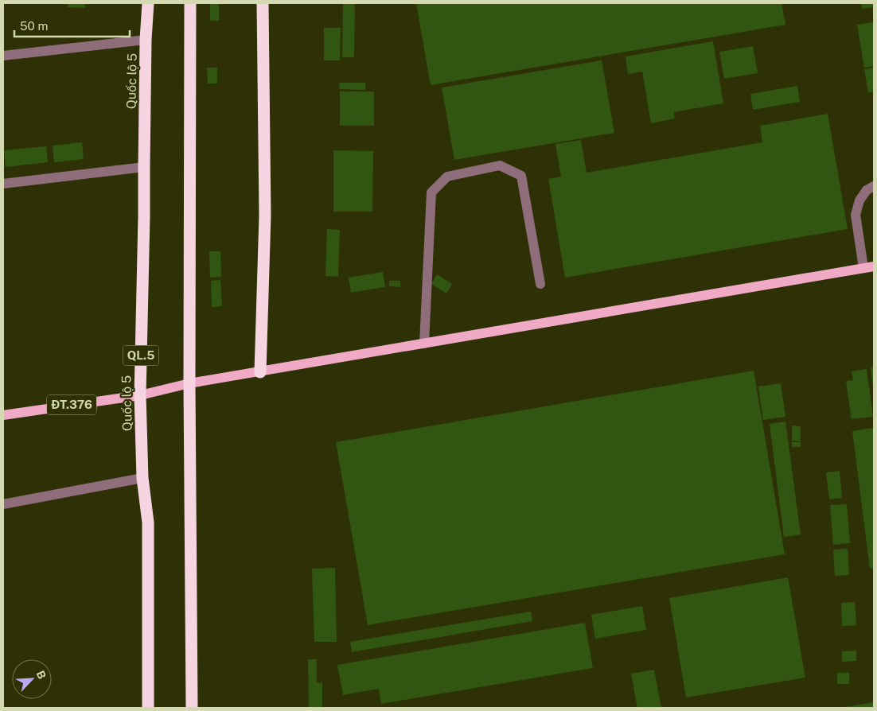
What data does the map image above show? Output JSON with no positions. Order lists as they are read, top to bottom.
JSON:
{
  "streets": {
    "highway": ["Quốc lộ 5", "QL.5"],
    "main road": ["ĐT.376"]
  },
  "crossings": [
    ["Quốc lộ 5", "ĐT.376"]
  ],
  "scale_bar": "50 m",
  "north": "top right"
}
